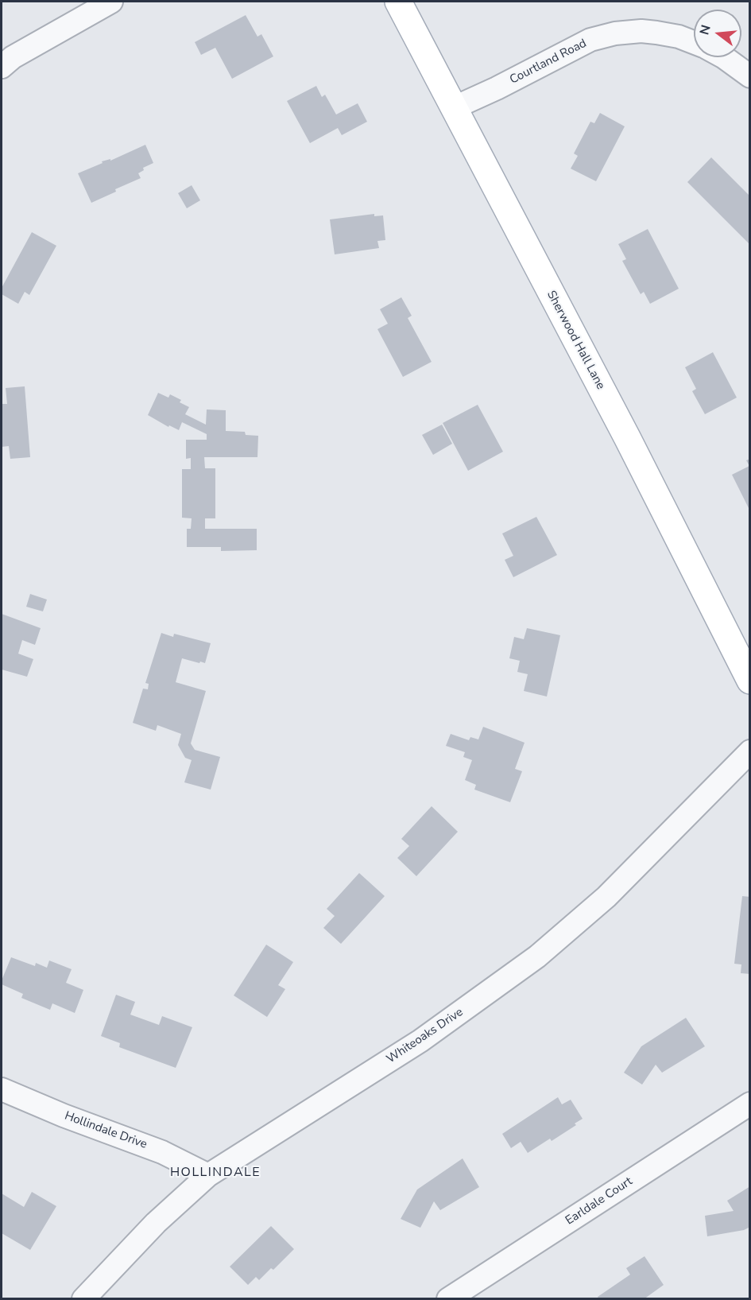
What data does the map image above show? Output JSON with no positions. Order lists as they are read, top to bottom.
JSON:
{
  "streets": {
    "main road": ["Sherwood Hall Lane"],
    "street": [
      "Courtland Road",
      "Whiteoaks Drive",
      "Hollindale Drive",
      "Earldale Court"
    ]
  },
  "crossings": [
    ["Courtland Road", "Sherwood Hall Lane"],
    ["Whiteoaks Drive", "Hollindale Drive"]
  ],
  "districts": ["HOLLINDALE"],
  "north": "left"
}
